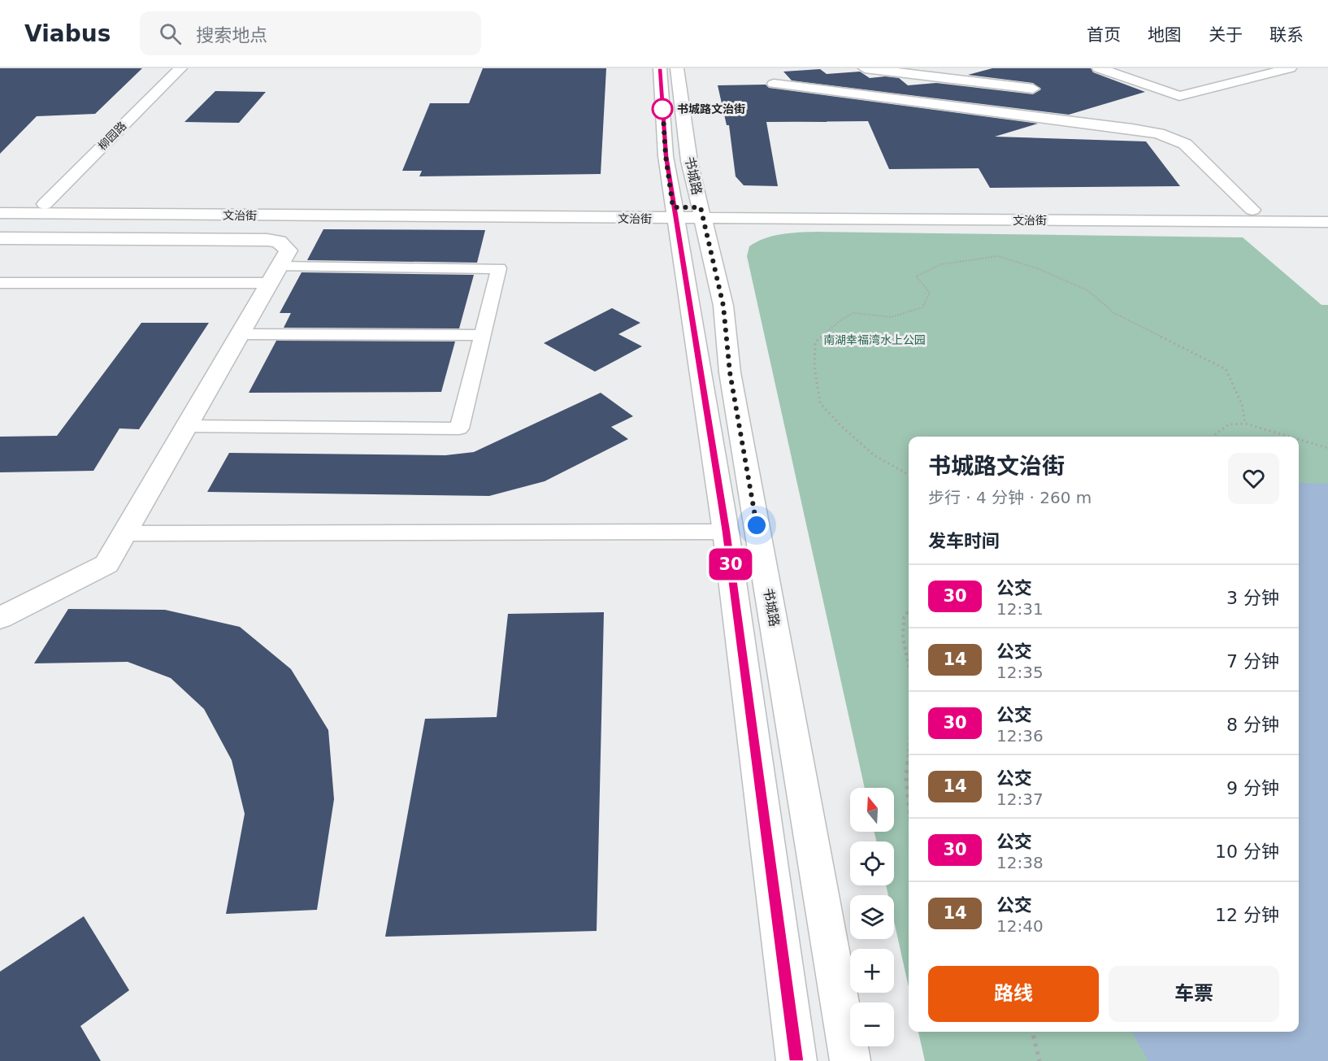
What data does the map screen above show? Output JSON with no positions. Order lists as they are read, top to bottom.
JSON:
{
  "streets": {
    "main road": ["柳园路", "书城路", "文治街"]
  },
  "crossings": [
    ["柳园路", "文治街"],
    ["书城路", "文治街"]
  ],
  "parks": ["南湖幸福湾水上公园"],
  "places": ["书城路文治街"],
  "lines": ["bus line 30"],
  "north": "top",
  "page": {
    "header": "Viabus",
    "search": "搜索地点",
    "nav": [
      "首页",
      "地图",
      "关于",
      "联系"
    ],
    "on_map": "30",
    "heading": [
      ["书城路文治街", "步行 · 4 分钟 · 260 m"],
      "发车时间"
    ],
    "list": [
      {
        "mark": "30",
        "name": "公交",
        "note": "12:31",
        "value": "3 分钟"
      },
      {
        "mark": "14",
        "name": "公交",
        "note": "12:35",
        "value": "7 分钟"
      },
      {
        "mark": "30",
        "name": "公交",
        "note": "12:36",
        "value": "8 分钟"
      },
      {
        "mark": "14",
        "name": "公交",
        "note": "12:37",
        "value": "9 分钟"
      },
      {
        "mark": "30",
        "name": "公交",
        "note": "12:38",
        "value": "10 分钟"
      },
      {
        "mark": "14",
        "name": "公交",
        "note": "12:40",
        "value": "12 分钟"
      }
    ],
    "map_buttons": ["+", "−"],
    "buttons": ["路线", "车票"]
  }
}
